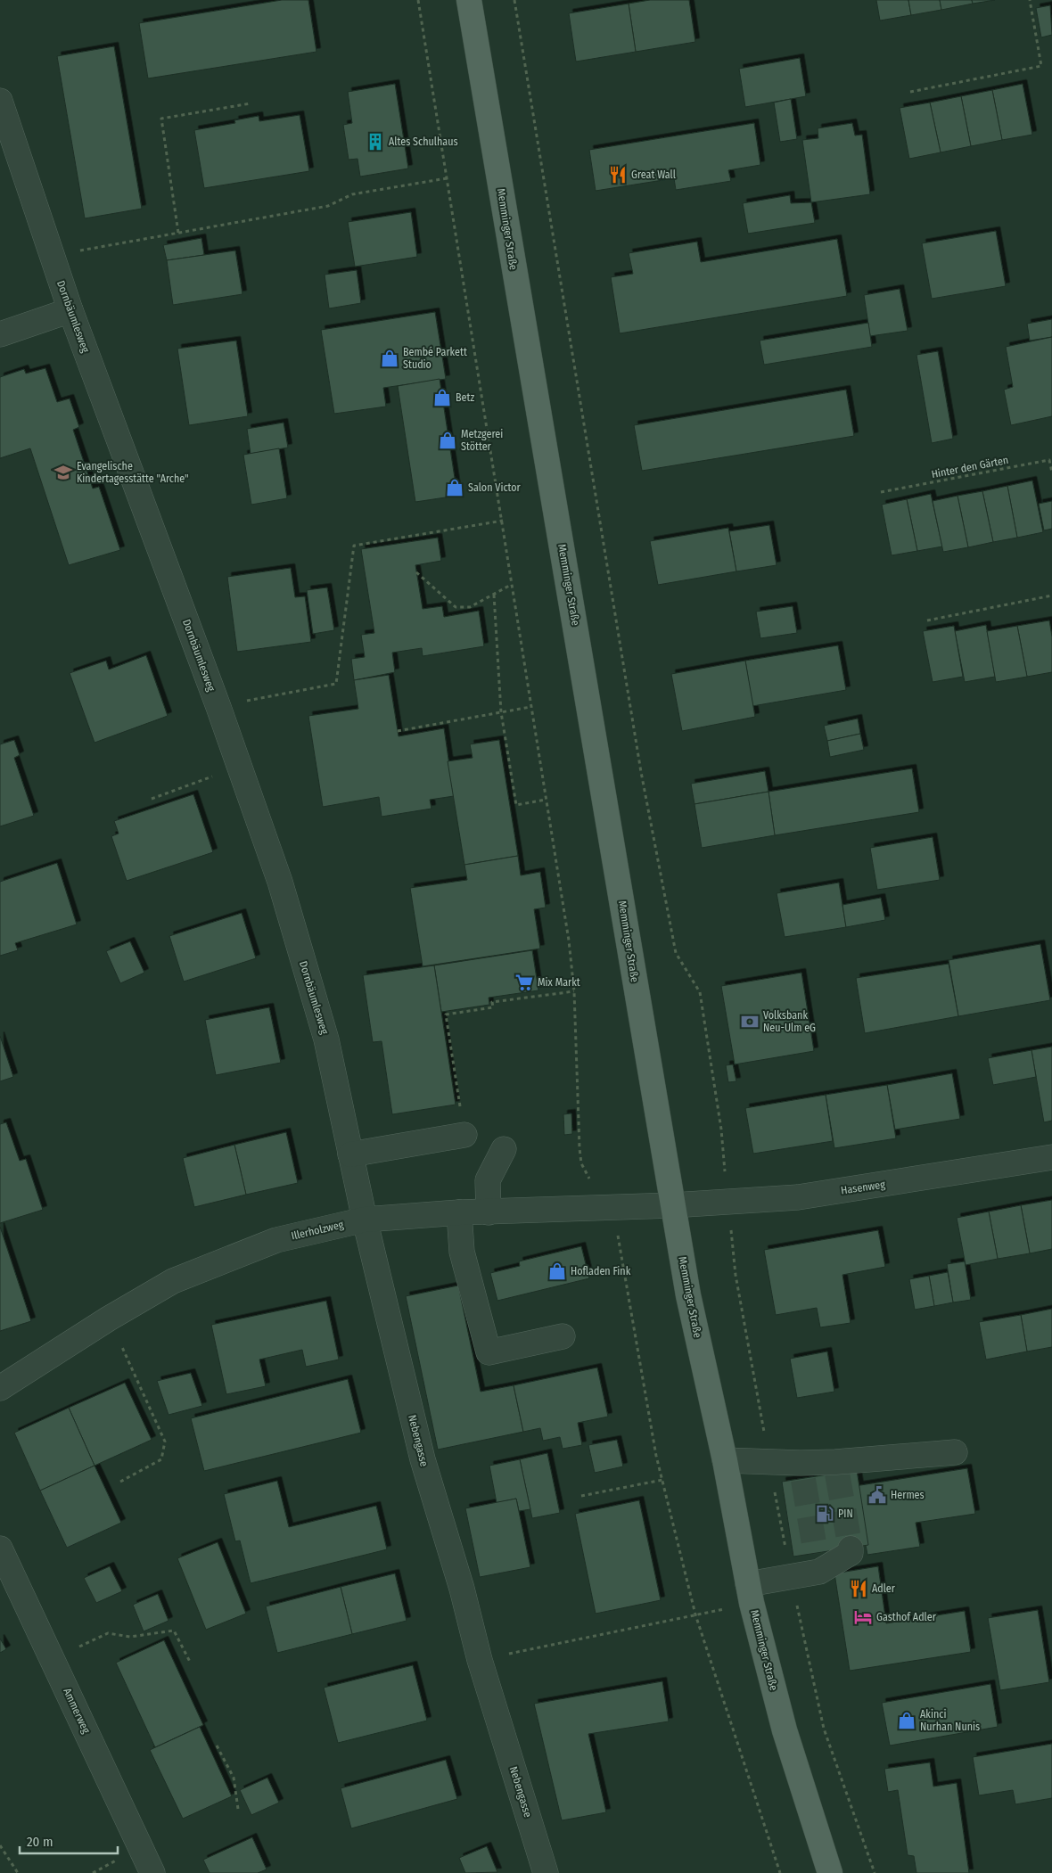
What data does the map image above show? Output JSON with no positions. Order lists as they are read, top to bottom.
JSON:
{
  "streets": {
    "main road": ["Memminger Straße"],
    "street": [
      "Dornbäumlesweg",
      "Hasenweg",
      "Illerholzweg",
      "Nebengasse",
      "Ammerweg"
    ],
    "path": ["Hinter den Gärten"]
  },
  "crossings": [
    ["Memminger Straße", "Hasenweg"],
    ["Memminger Straße", "Illerholzweg"],
    ["Dornbäumlesweg", "Illerholzweg"],
    ["Dornbäumlesweg", "Nebengasse"],
    ["Hasenweg", "Illerholzweg"],
    ["Illerholzweg", "Nebengasse"]
  ],
  "places": {
    "building": ["Altes Schulhaus"],
    "restaurant": ["Great Wall", "Adler"],
    "shop": [
      "Bembé Parkett Studio",
      "Betz",
      "Metzgerei Stötter",
      "Salon Victor",
      "Hofladen Fink",
      "Akinci Nurhan Nunis"
    ],
    "school or university": ["Evangelische Kindertagesstätte \"Arche\""],
    "supermarket": ["Mix Markt"],
    "bank": ["Volksbank Neu-Ulm eG"],
    "public building": ["Hermes"],
    "fuel station": ["PIN"],
    "hotel": ["Gasthof Adler"]
  },
  "scale_bar": "20 m"
}
